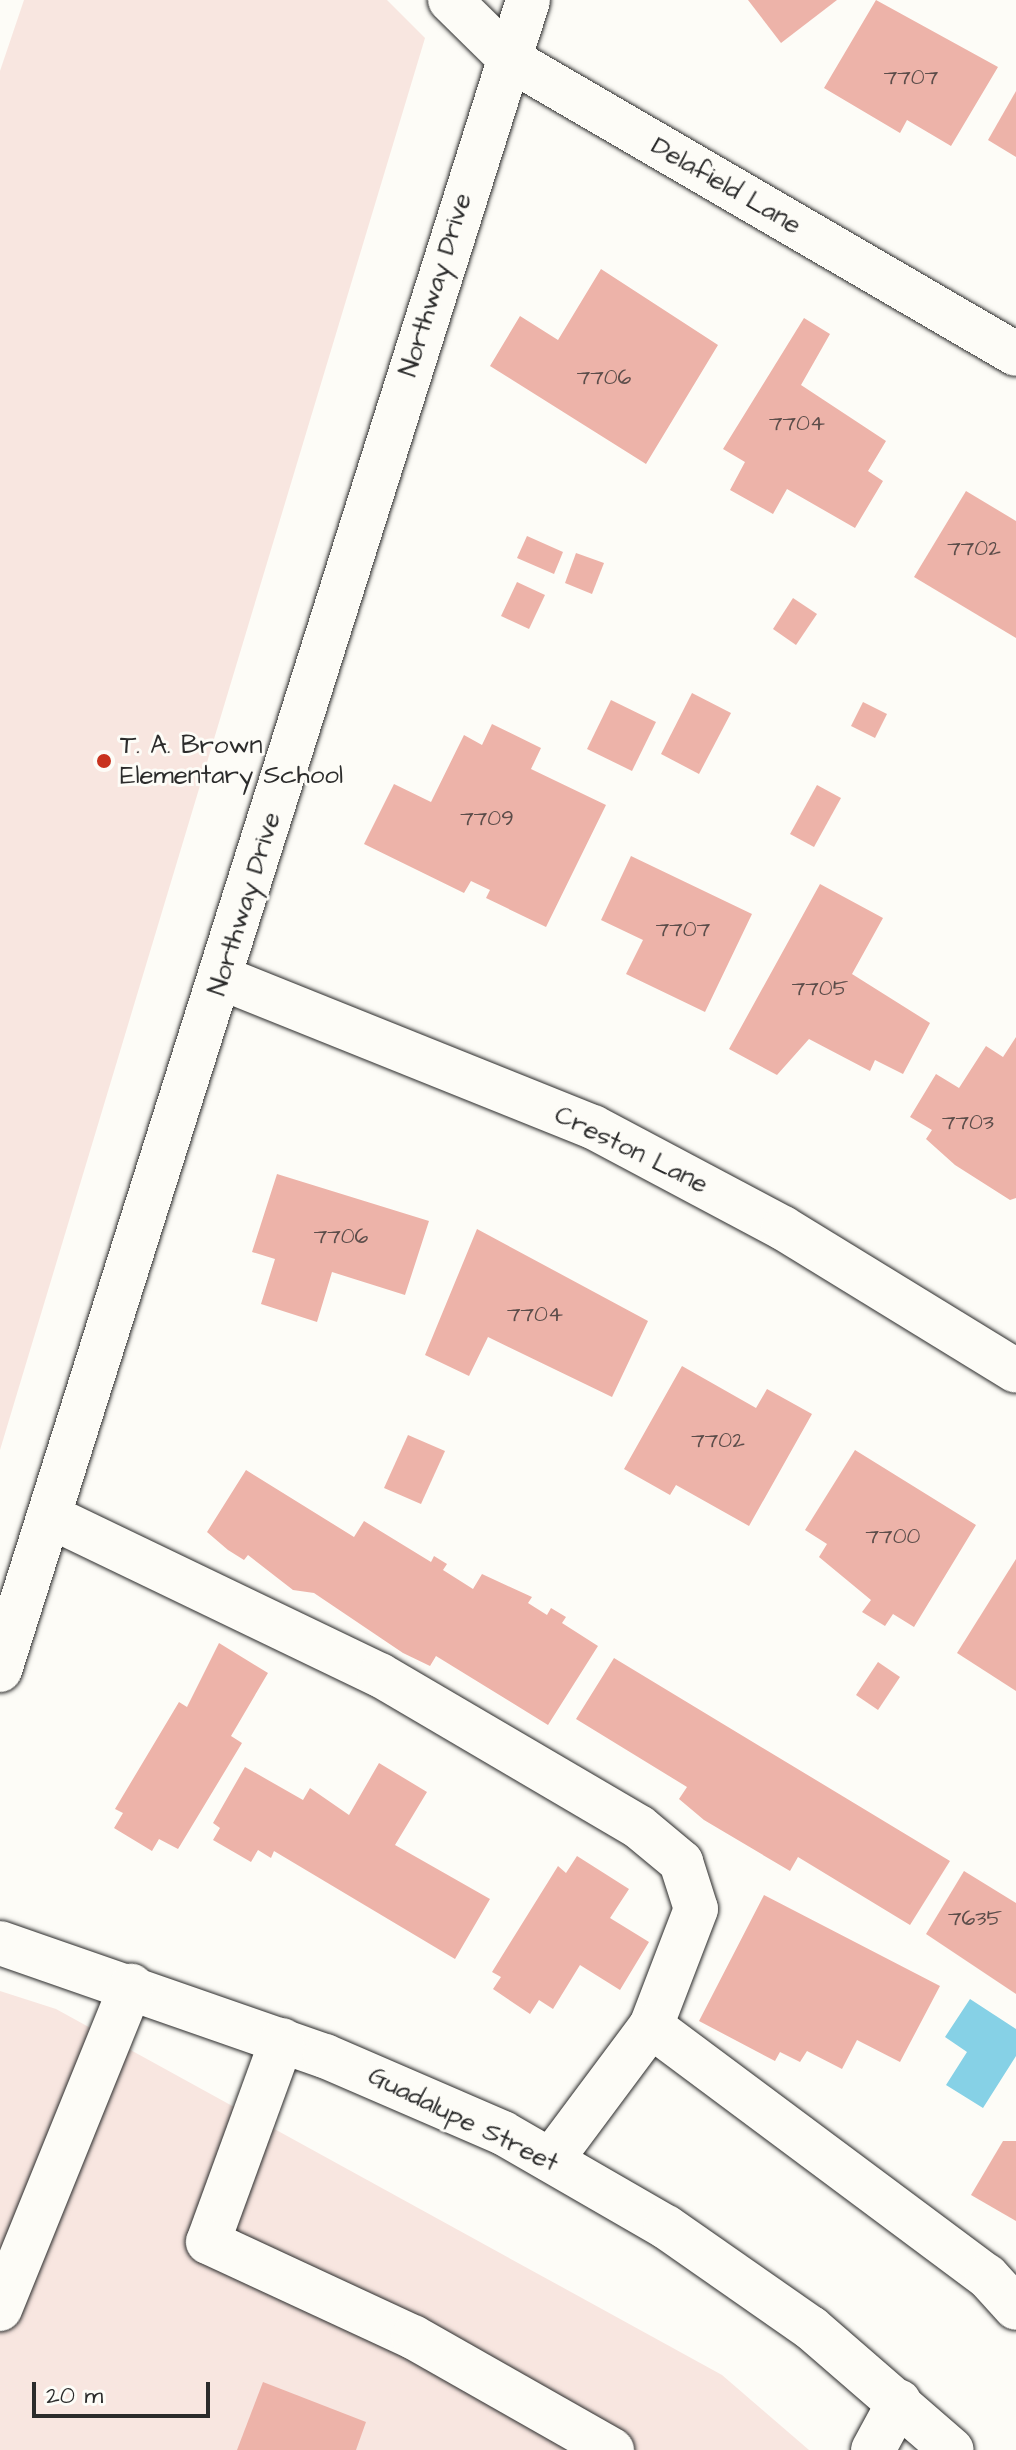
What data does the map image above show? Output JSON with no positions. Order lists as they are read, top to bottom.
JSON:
{
  "streets": {
    "street": [
      "Delafield Lane",
      "Northway Drive",
      "Creston Lane",
      "Guadalupe Street"
    ]
  },
  "crossings": [
    ["Delafield Lane", "Northway Drive"],
    ["Northway Drive", "Creston Lane"]
  ],
  "places": ["T. A. Brown Elementary School"],
  "house_numbers": [
    "7707",
    "7706",
    "7704",
    "7702",
    "7709",
    "7707",
    "7705",
    "7703",
    "7706",
    "7704",
    "7702",
    "7700",
    "7635"
  ],
  "scale_bar": "20 m"
}
